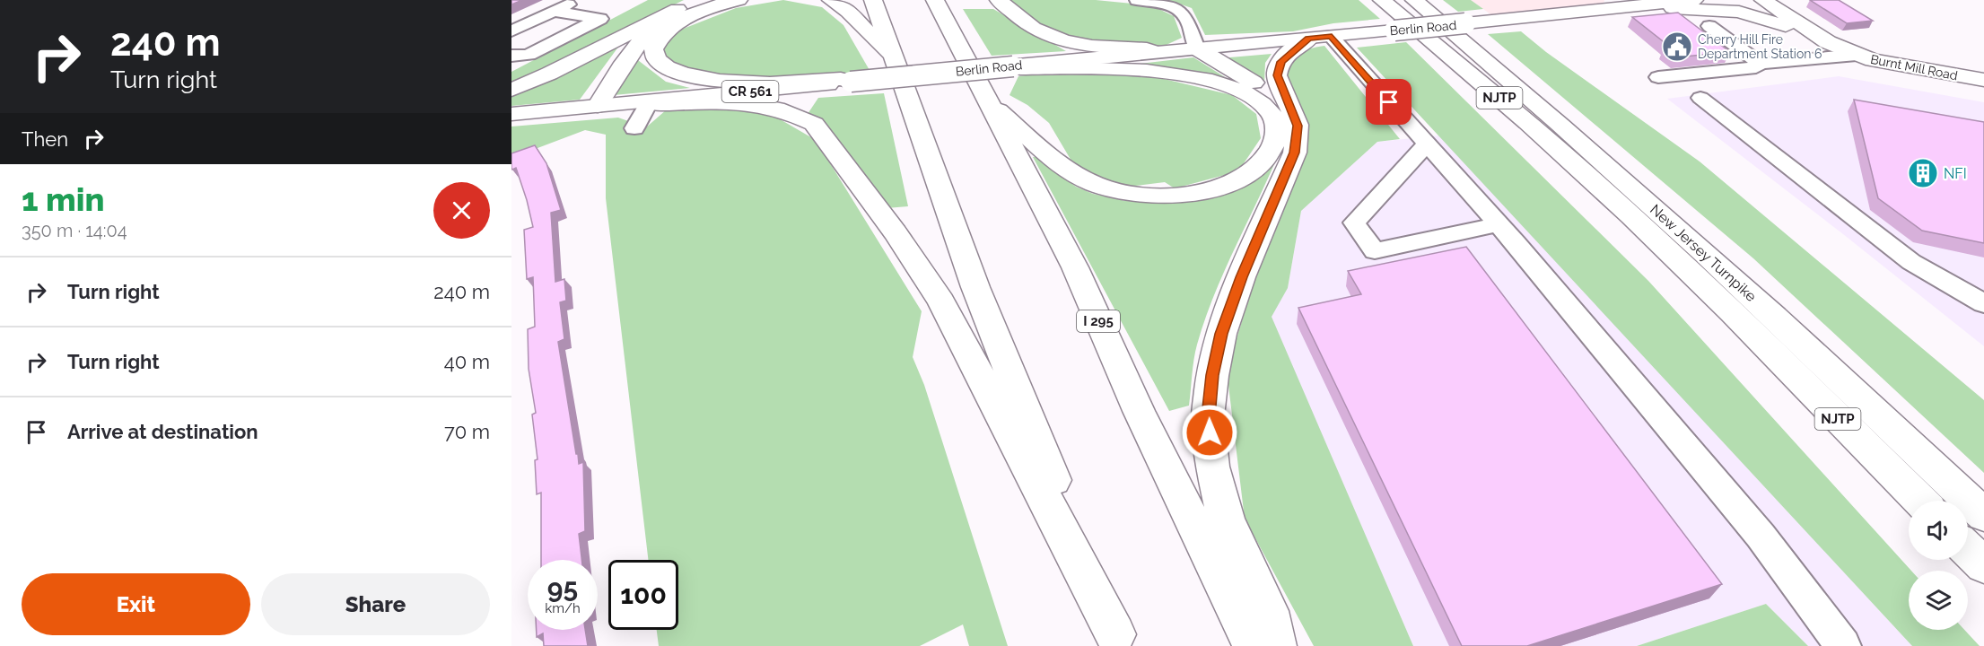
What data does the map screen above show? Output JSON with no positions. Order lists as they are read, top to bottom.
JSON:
{
  "streets": {
    "main road": [
      "Berlin Road",
      "Burnt Mill Road",
      "CR 561",
      "NJTP",
      "New Jersey Turnpike",
      "I 295"
    ]
  },
  "crossings": [
    ["Berlin Road", "CR 561"]
  ],
  "places": {
    "public building": ["Cherry Hill Fire Department Station 6"],
    "building": ["NFI"]
  },
  "page": {
    "turn": ["240 m", "Turn right"],
    "then": "Then",
    "heading": ["1 min", "350 m · 14:04"],
    "list": [
      {
        "name": "Turn right",
        "value": "240 m"
      },
      {
        "name": "Turn right",
        "value": "40 m"
      },
      {
        "name": "Arrive at destination",
        "value": "70 m"
      }
    ],
    "speed": "95 km/h",
    "limit": "100",
    "buttons": ["Exit", "Share"]
  }
}
